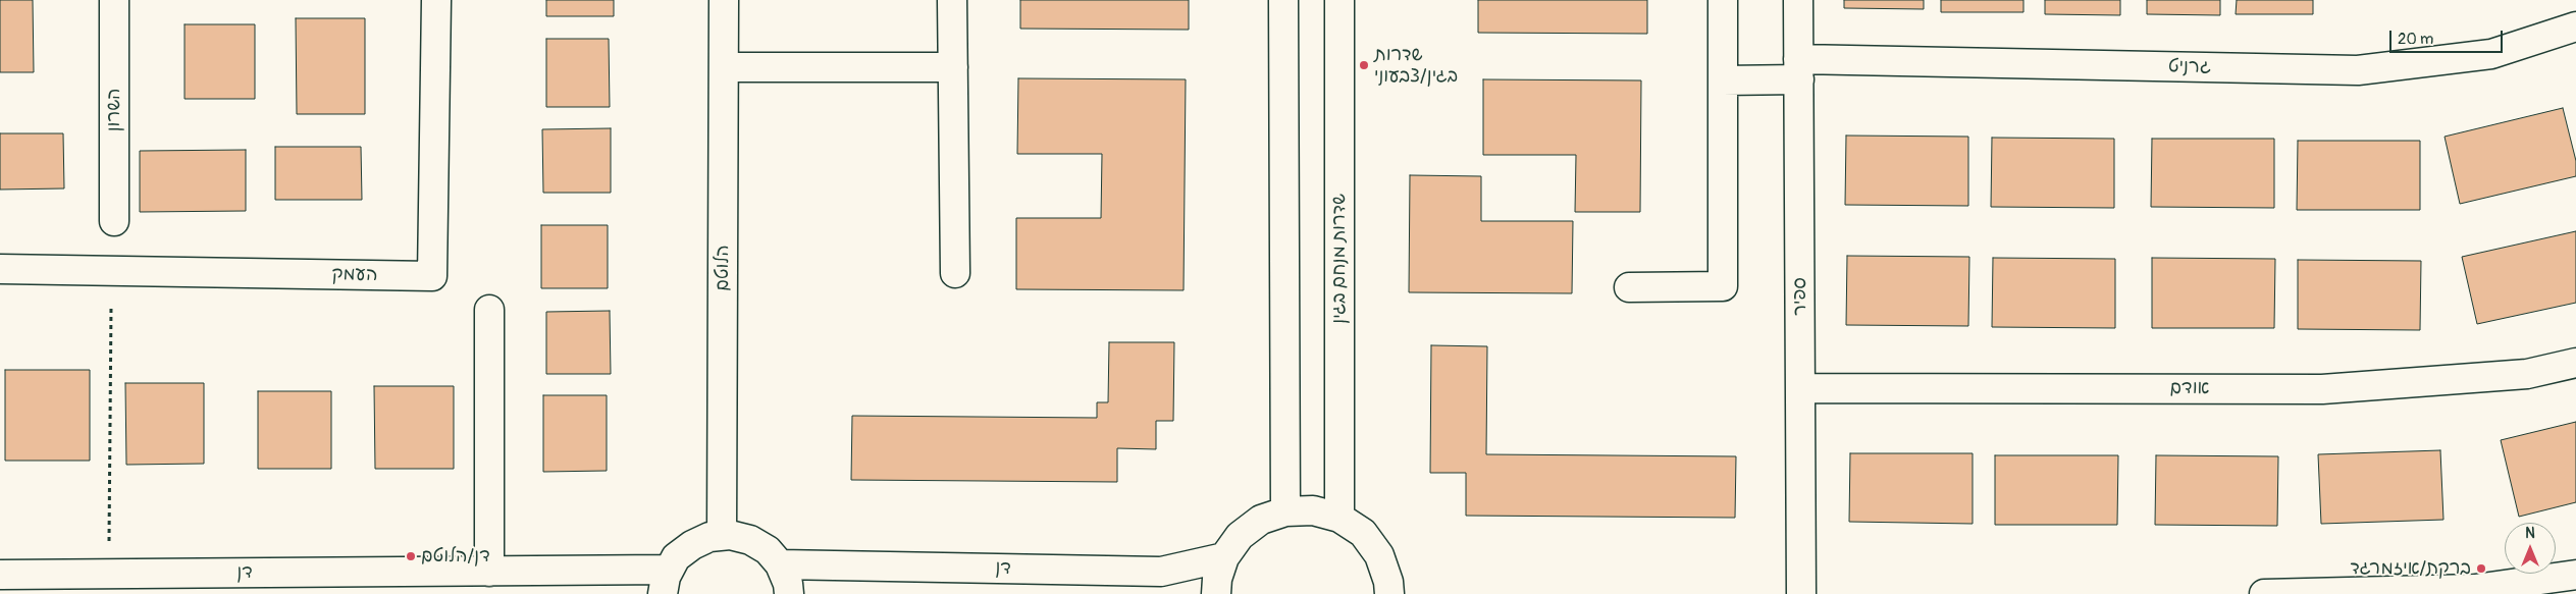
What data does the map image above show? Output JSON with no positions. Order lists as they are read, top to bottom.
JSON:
{
  "streets": {
    "street": [
      "גרניט",
      "השרון",
      "שדרות מנחם בגין",
      "הלוטם",
      "העמק",
      "ספיר",
      "אודם",
      "דן"
    ]
  },
  "crossings": [
    ["גרניט", "ספיר"],
    ["ספיר", "אודם"]
  ],
  "places": ["שדרות בגין/צבעוני", "דן/הלוטם", "ברקת/איזמרגד"],
  "scale_bar": "20 m",
  "north": "top"
}
